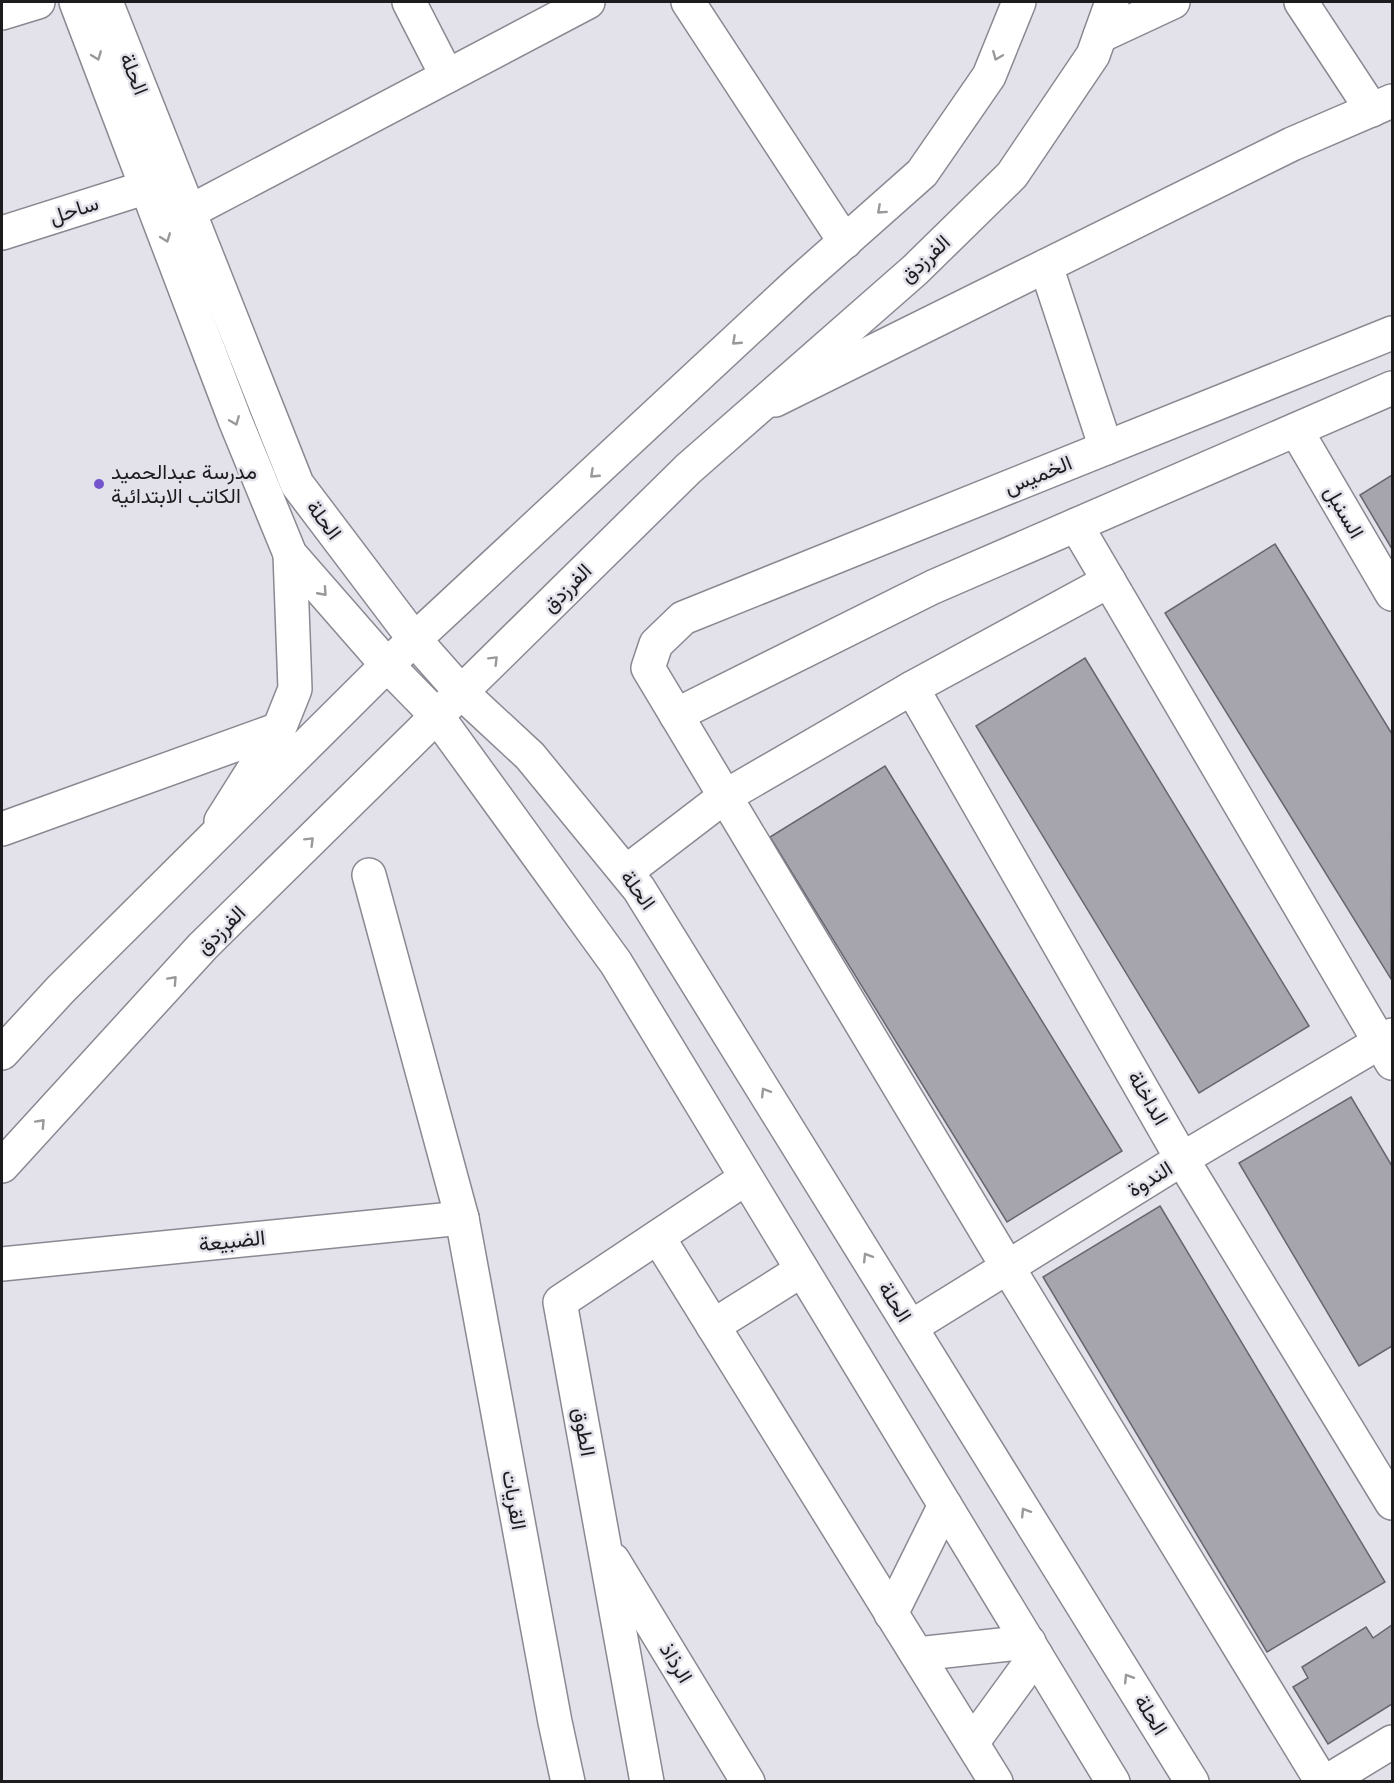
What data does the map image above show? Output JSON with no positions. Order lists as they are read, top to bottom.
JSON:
{
  "streets": {
    "street": [
      "الحلة",
      "ساحل",
      "الفرزدق",
      "الخميس",
      "السنبل",
      "الداخلة",
      "الندوة",
      "الضبيعة",
      "الطوق",
      "القريات",
      "الرذاذ"
    ]
  },
  "crossings": [
    ["الحلة", "ساحل"],
    ["الحلة", "الفرزدق"],
    ["الحلة", "الندوة"],
    ["الحلة", "الطوق"],
    ["الداخلة", "الندوة"],
    ["الضبيعة", "القريات"],
    ["الطوق", "الرذاذ"]
  ],
  "places": ["مدرسة عبدالحميد الكاتب الابتدائية"]
}
